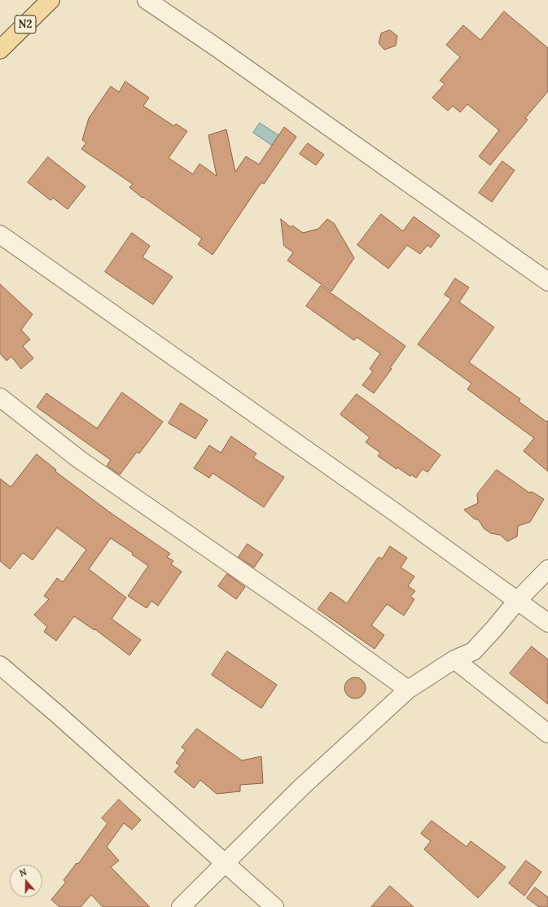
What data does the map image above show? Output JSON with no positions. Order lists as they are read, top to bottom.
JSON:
{
  "streets": {
    "main road": ["N2"]
  },
  "north": "top"
}
